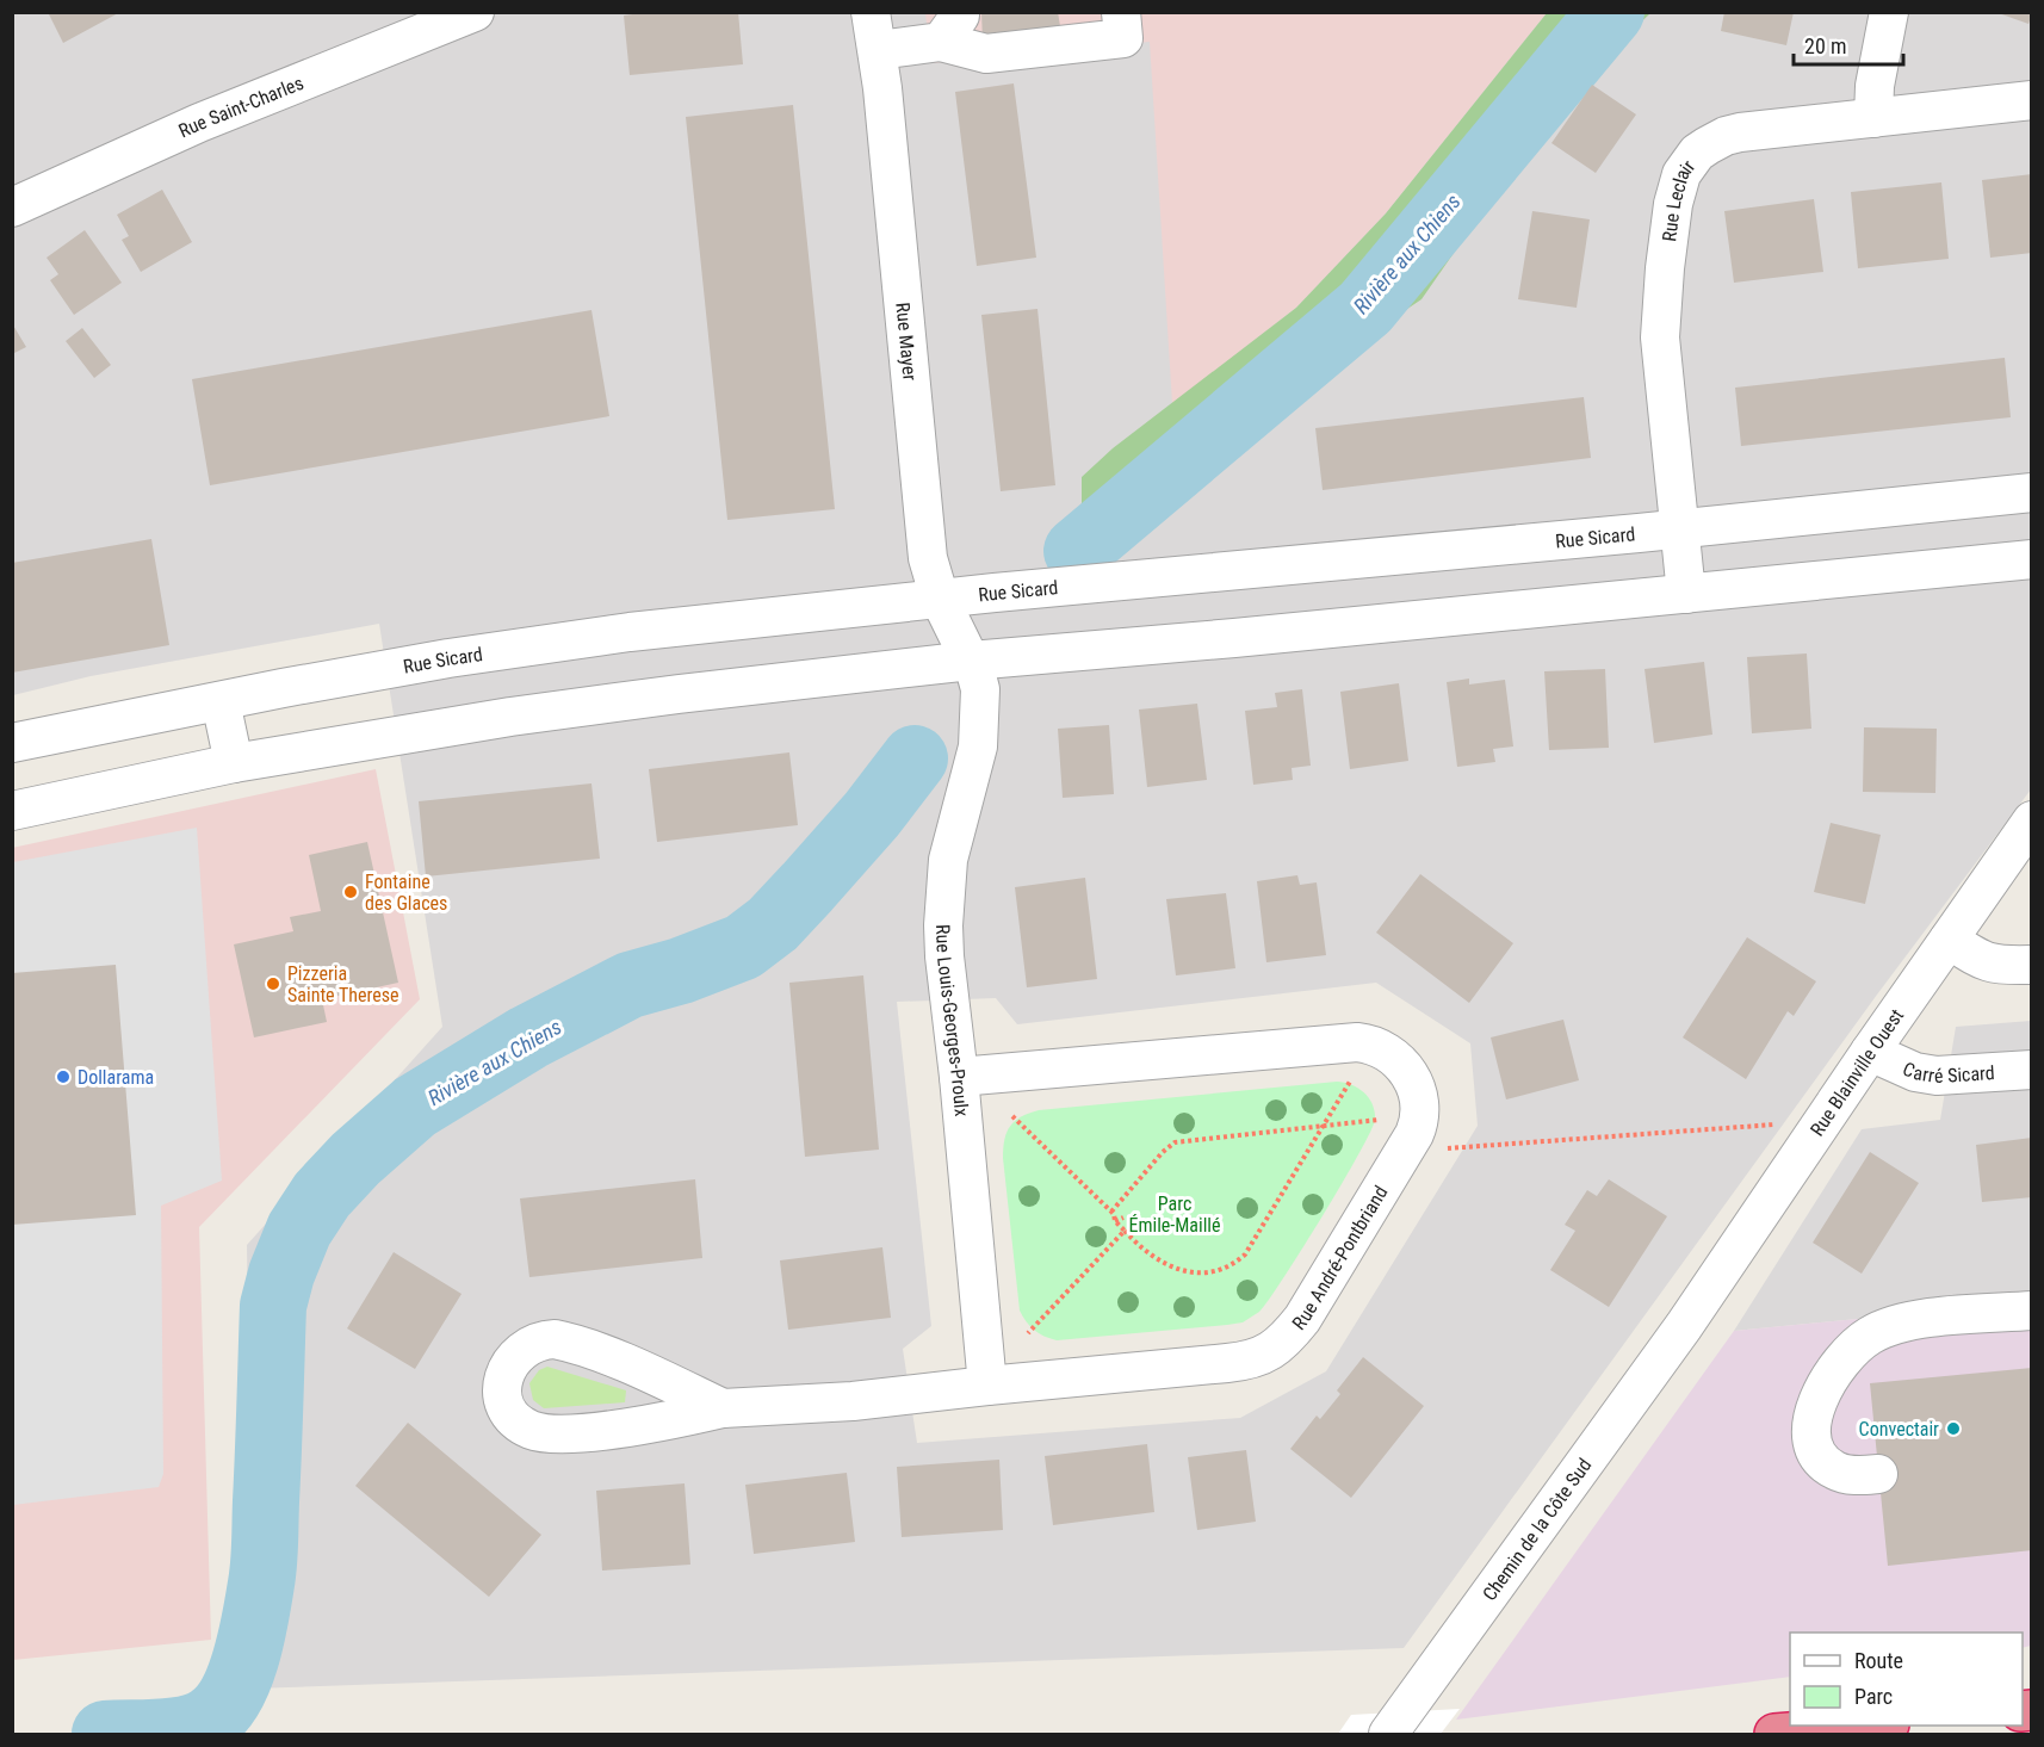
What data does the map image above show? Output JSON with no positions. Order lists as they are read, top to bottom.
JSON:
{
  "streets": {
    "street": [
      "Rue Saint-Charles",
      "Rue Leclair",
      "Rue Mayer",
      "Rue Sicard",
      "Rue Louis-Georges-Proulx",
      "Carré Sicard",
      "Rue Blainville Ouest",
      "Rue André-Pontbriand",
      "Chemin de la Côte Sud"
    ]
  },
  "crossings": [
    ["Rue Leclair", "Rue Sicard"],
    ["Rue Mayer", "Rue Sicard"],
    ["Rue Mayer", "Rue Louis-Georges-Proulx"],
    ["Rue Louis-Georges-Proulx", "Rue André-Pontbriand"],
    ["Carré Sicard", "Rue Blainville Ouest"],
    ["Rue Blainville Ouest", "Chemin de la Côte Sud"]
  ],
  "water": ["Rivière aux Chiens"],
  "parks": ["Parc Émile-Maillé"],
  "places": [
    "Fontaine des Glaces",
    "Pizzeria Sainte Therese",
    "Dollarama",
    "Convectair"
  ],
  "legend": ["Route", "Parc"],
  "scale_bar": "20 m"
}
